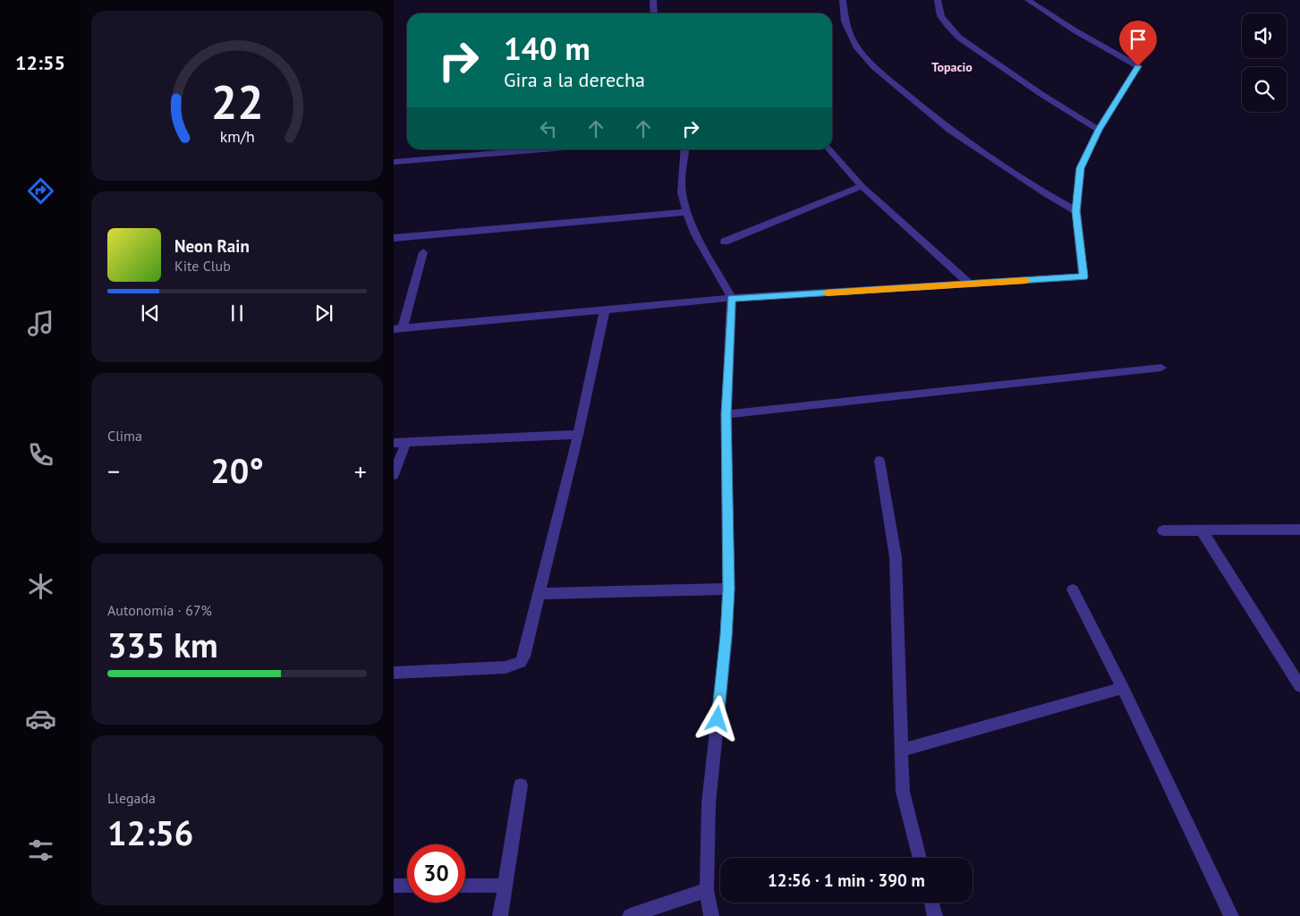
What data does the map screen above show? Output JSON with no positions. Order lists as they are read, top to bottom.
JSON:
{
  "districts": ["Topacio"],
  "page": {
    "tabs": "12:55",
    "turn": ["140 m", "Gira a la derecha"],
    "song": ["Neon Rain", "Kite Club"],
    "tile": [
      "Clima",
      ["Autonomía · 67%", "335 km"],
      ["Llegada", "12:56"]
    ],
    "heat": ["−", "20°", "+"],
    "limit": "30",
    "trip": "12:56 · 1 min · 390 m",
    "gauge": ["22", "km/h"]
  }
}
